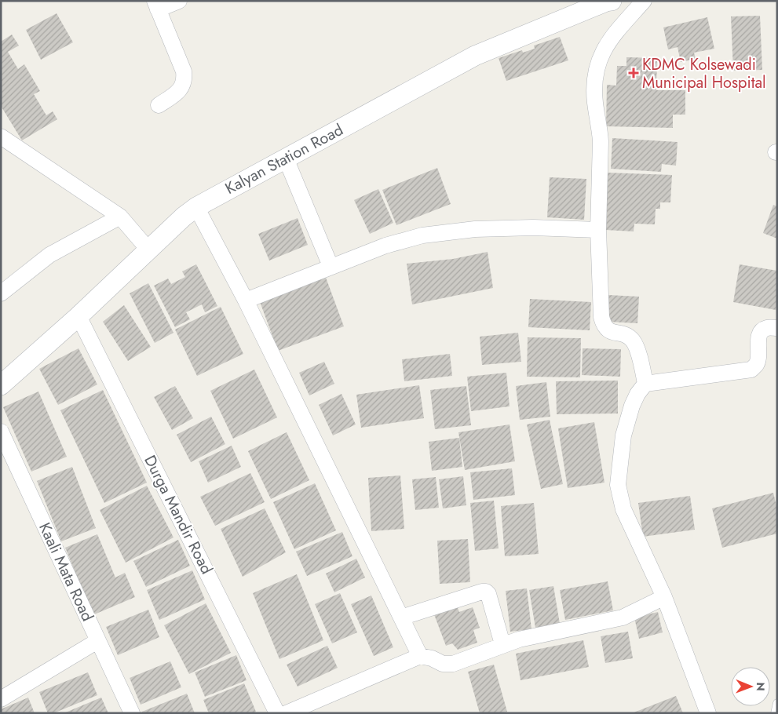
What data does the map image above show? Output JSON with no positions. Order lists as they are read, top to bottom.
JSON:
{
  "streets": {
    "street": ["Kalyan Station Road", "Durga Mandir Road", "Kaali Mata Road"]
  },
  "crossings": [
    ["Kalyan Station Road", "Durga Mandir Road"]
  ],
  "places": {
    "health": ["KDMC Kolsewadi Municipal Hospital"]
  },
  "north": "right"
}
